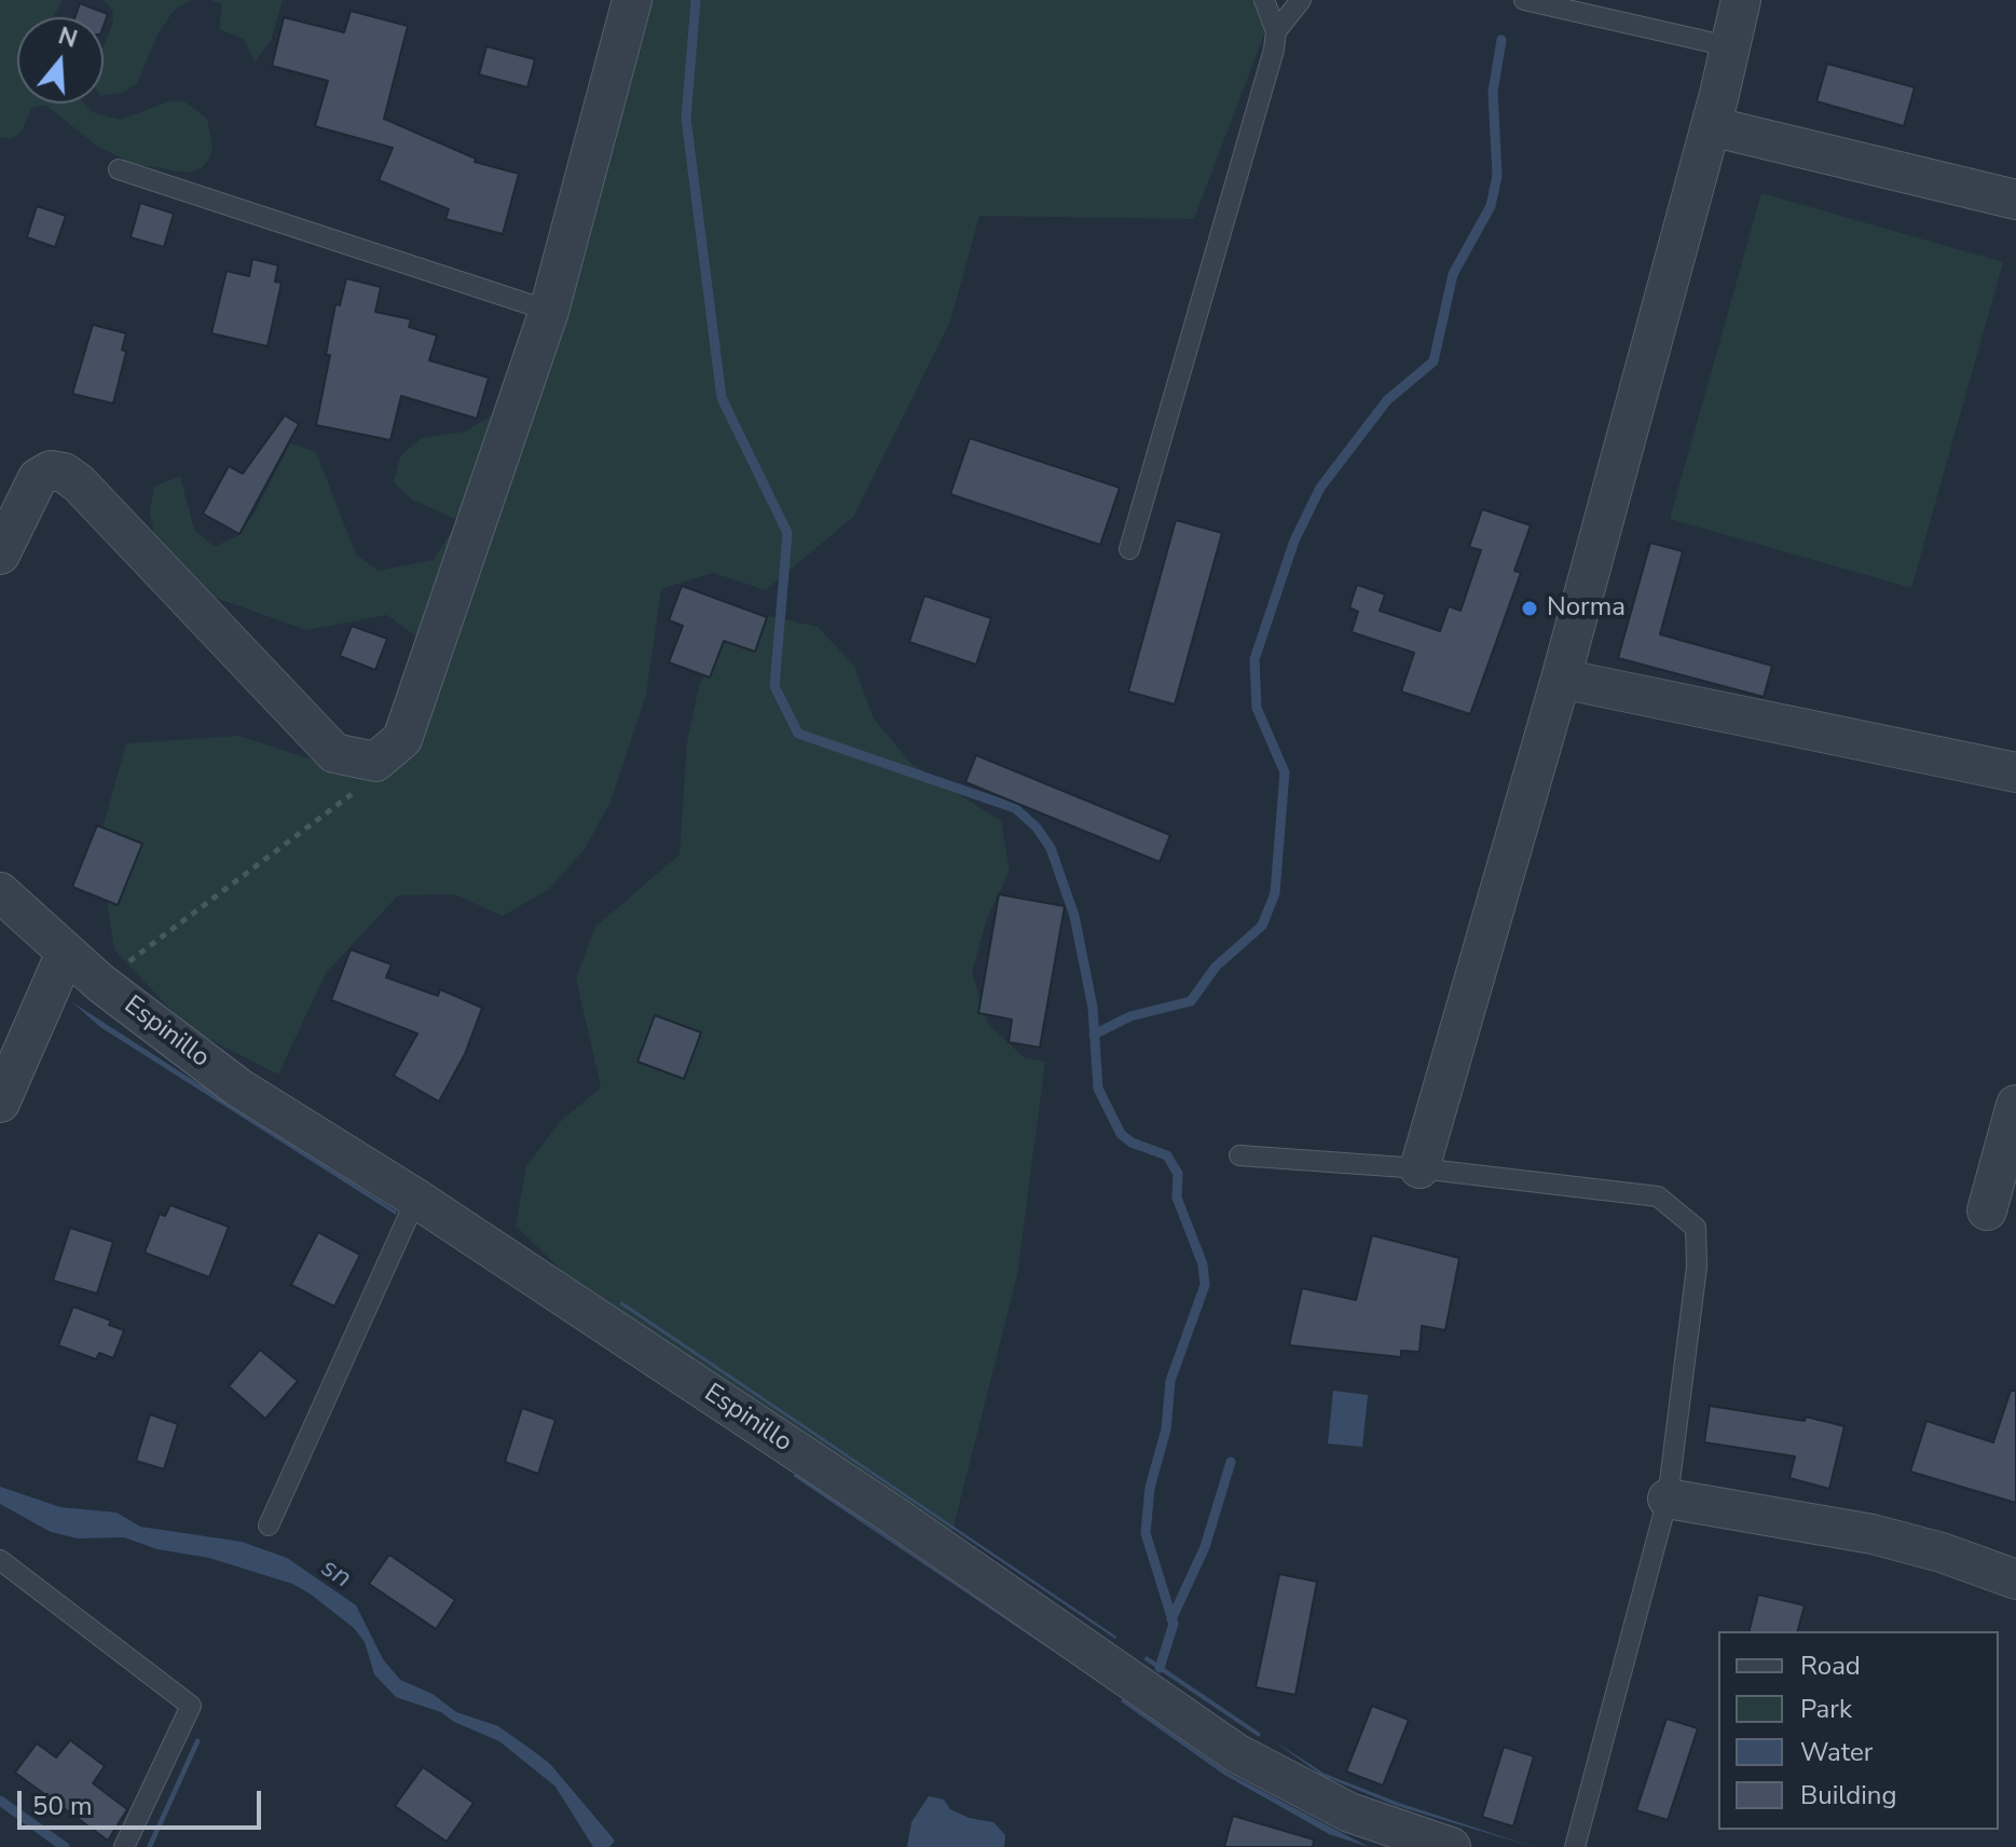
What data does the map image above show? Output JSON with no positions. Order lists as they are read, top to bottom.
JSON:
{
  "streets": {
    "street": ["Espinillo"]
  },
  "water": ["sn"],
  "places": ["Norma"],
  "legend": [
    "Road",
    "Park",
    "Water",
    "Building"
  ],
  "scale_bar": "50 m",
  "north": "top"
}
